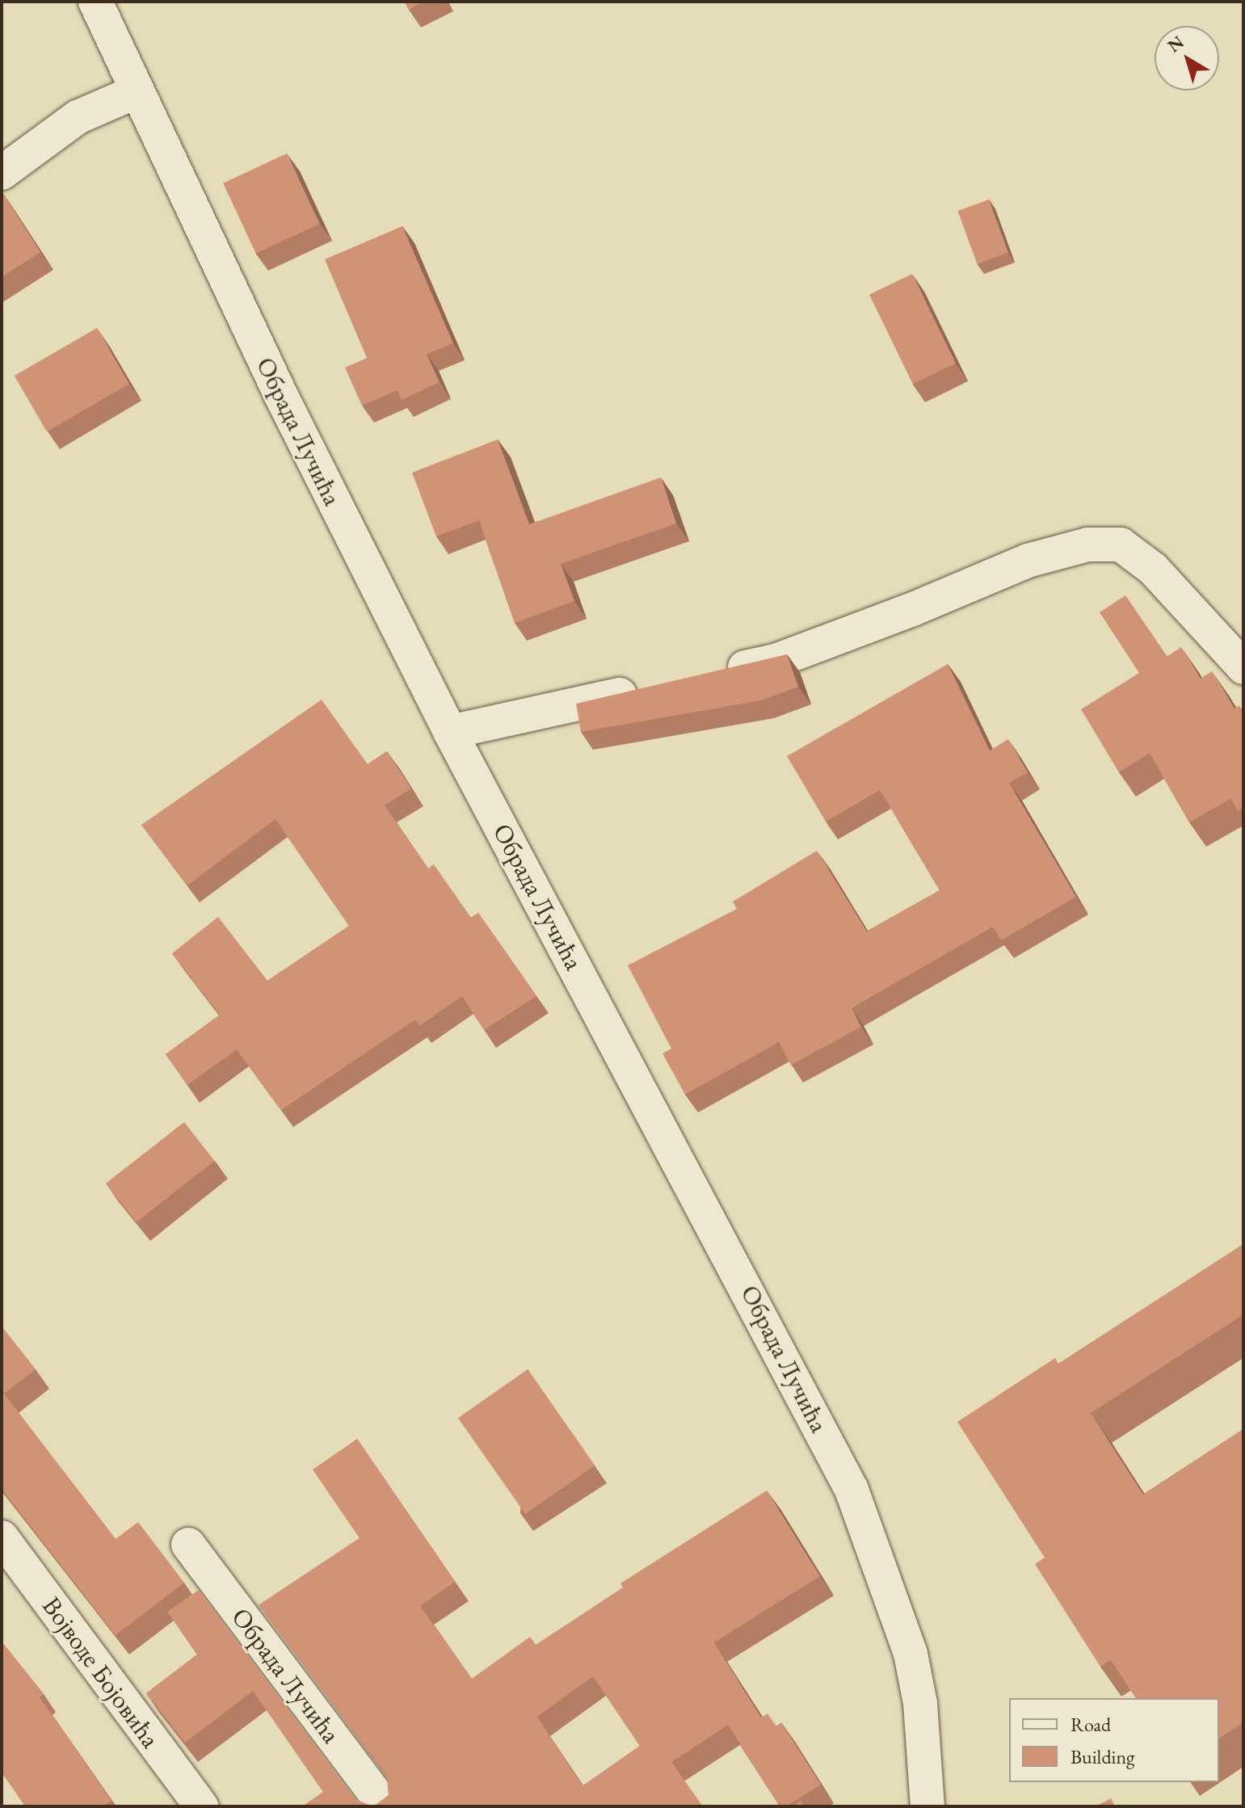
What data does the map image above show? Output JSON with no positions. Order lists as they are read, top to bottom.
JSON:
{
  "streets": {
    "street": ["Обрада Лучића", "Војводе Бојовића"]
  },
  "legend": ["Road", "Building"],
  "north": "top left"
}
